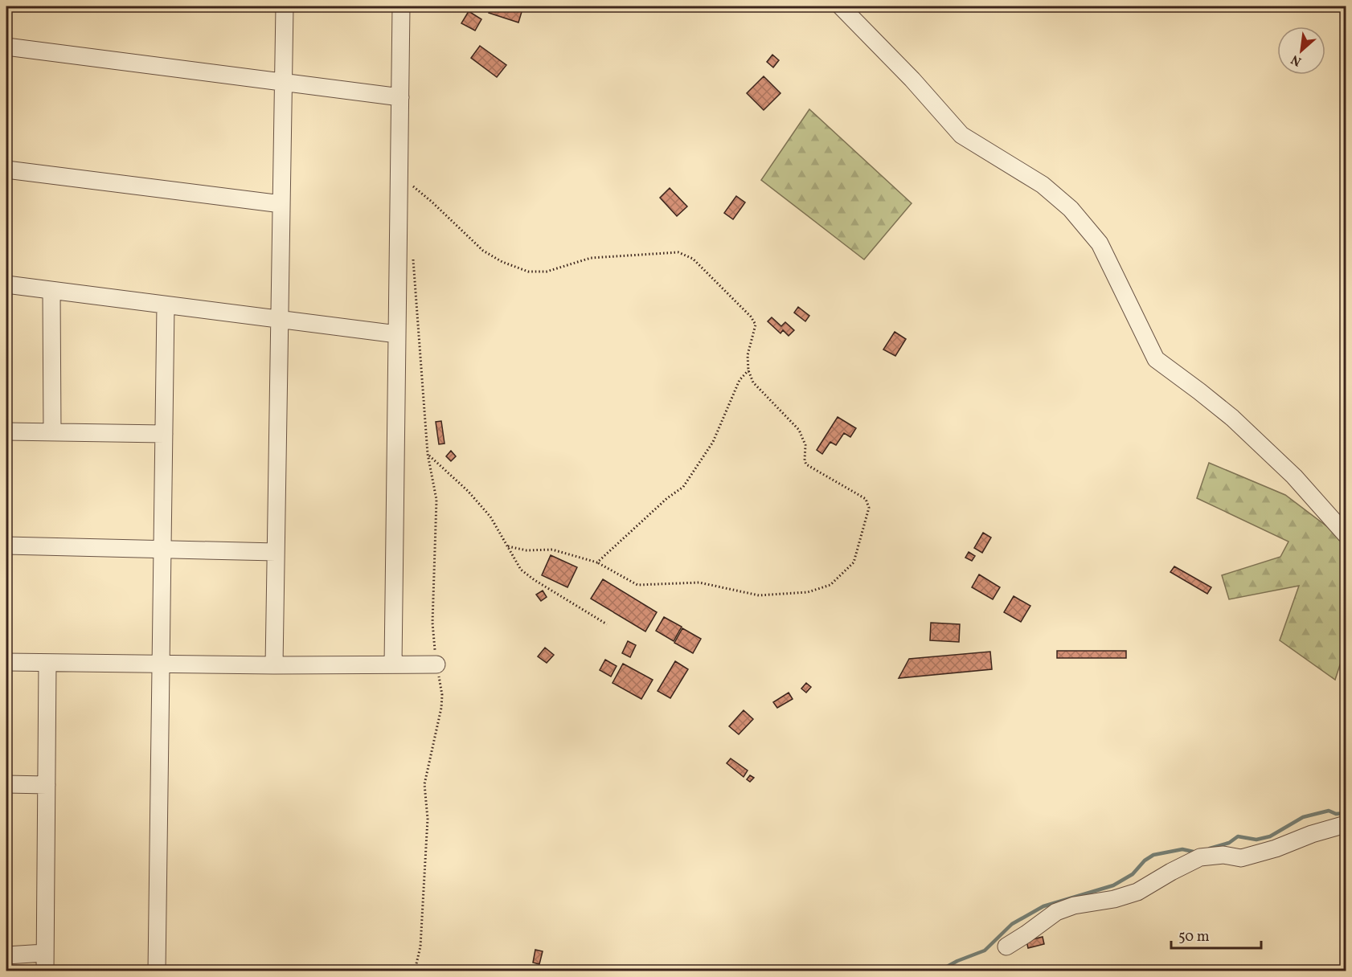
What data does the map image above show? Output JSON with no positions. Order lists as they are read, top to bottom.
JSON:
{
  "scale_bar": "50 m",
  "north": "bottom left"
}
